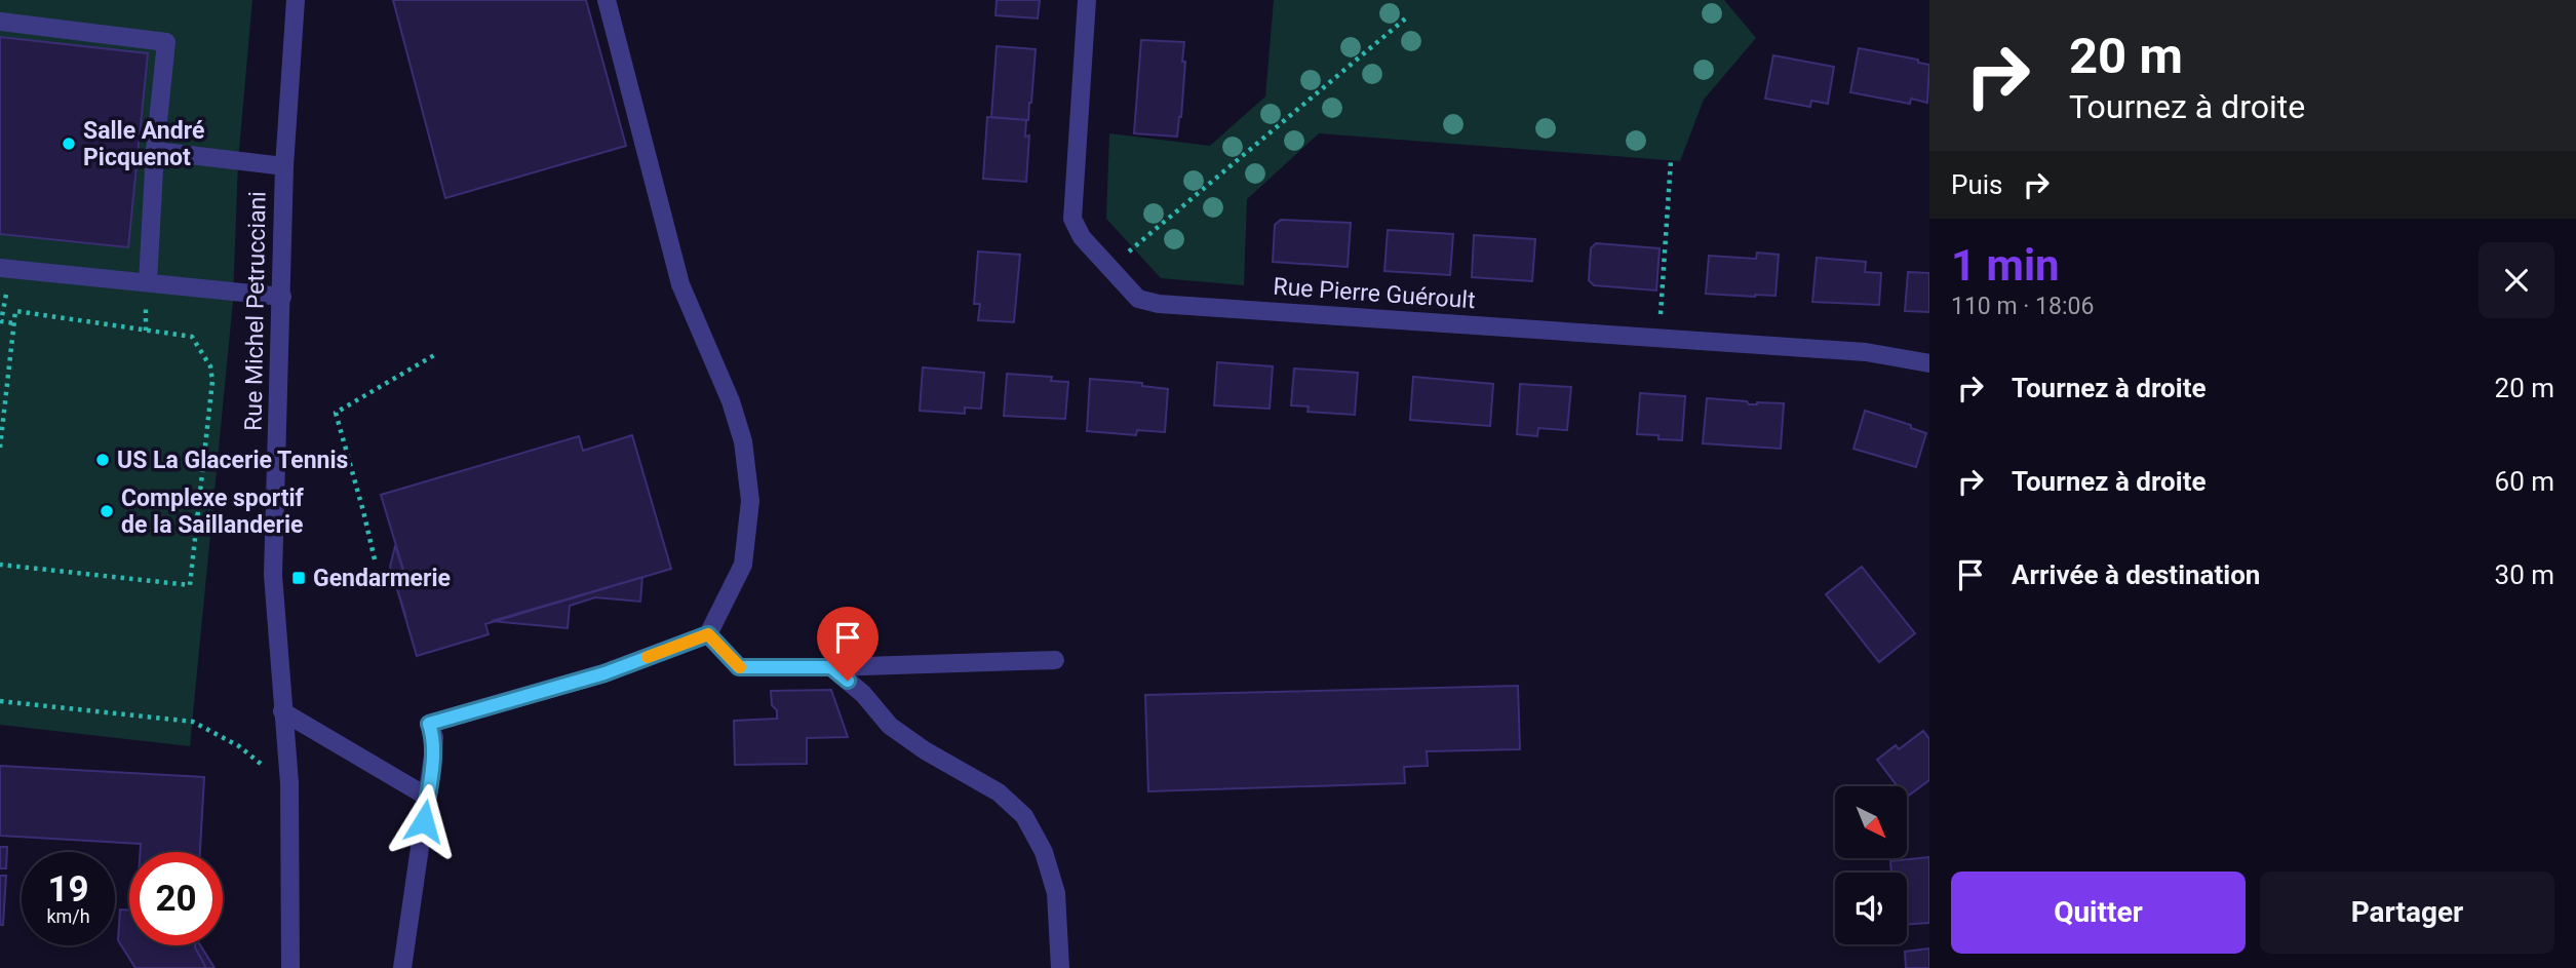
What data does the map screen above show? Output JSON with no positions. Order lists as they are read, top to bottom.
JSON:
{
  "streets": {
    "street": ["Rue Pierre Guéroult", "Rue Michel Petrucciani"]
  },
  "places": {
    "other": ["Salle André Picquenot", "US La Glacerie Tennis", "Complexe sportif de la Saillanderie"],
    "transit": ["Gendarmerie"]
  },
  "north": "bottom right",
  "page": {
    "turn": ["20 m", "Tournez à droite"],
    "then": "Puis",
    "heading": ["1 min", "110 m · 18:06"],
    "list": [
      {
        "name": "Tournez à droite",
        "value": "20 m"
      },
      {
        "name": "Tournez à droite",
        "value": "60 m"
      },
      {
        "name": "Arrivée à destination",
        "value": "30 m"
      }
    ],
    "speed": "19 km/h",
    "limit": "20",
    "buttons": ["Quitter", "Partager"]
  }
}
